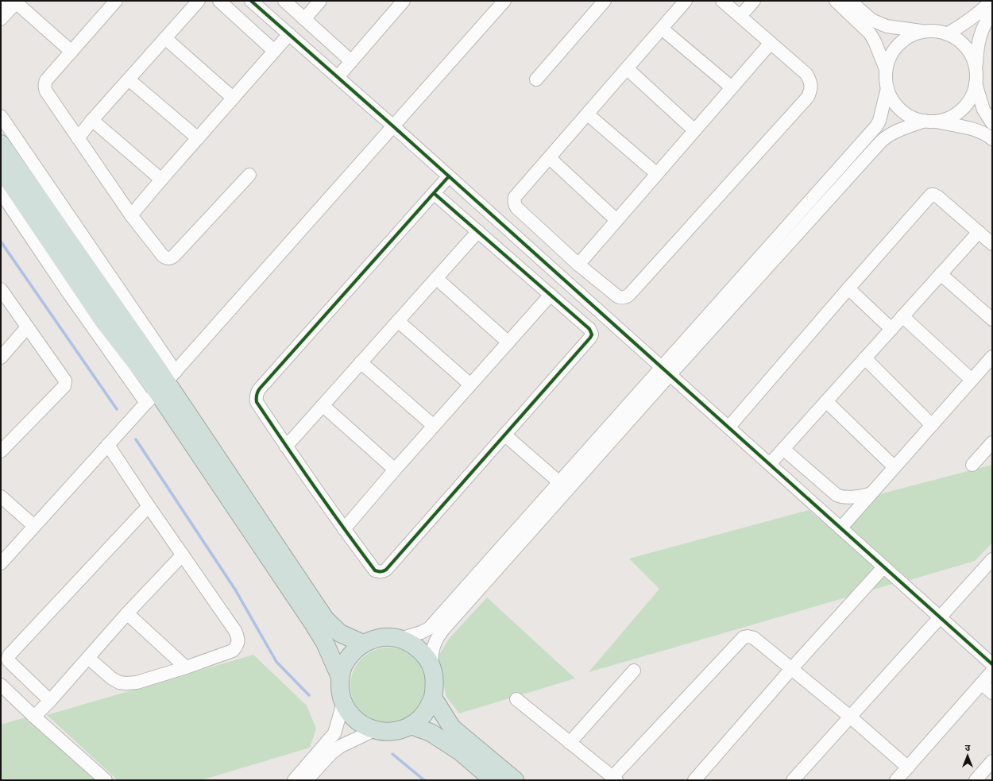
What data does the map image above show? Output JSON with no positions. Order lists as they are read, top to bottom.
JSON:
{
  "north": "top"
}
